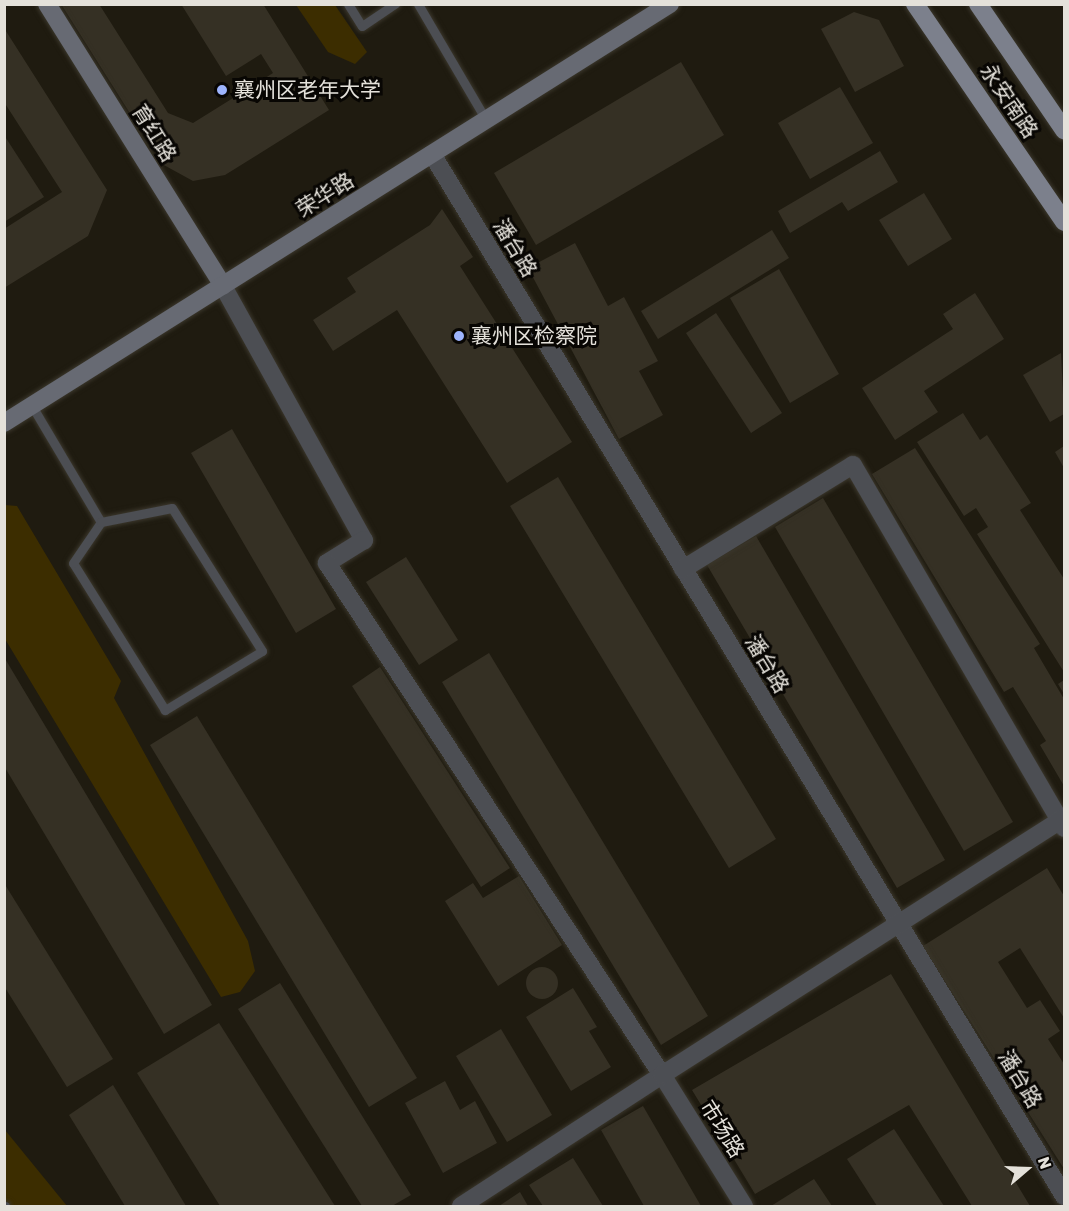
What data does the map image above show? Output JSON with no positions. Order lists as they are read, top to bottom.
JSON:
{
  "streets": {
    "main road": ["永安南路", "育红路", "荣华路"],
    "street": ["潘台路", "市场路"]
  },
  "crossings": [
    ["育红路", "荣华路"],
    ["育红路", "市场路"],
    ["荣华路", "潘台路"],
    ["荣华路", "市场路"]
  ],
  "places": ["襄州区老年大学", "襄州区检察院"],
  "north": "right"
}
